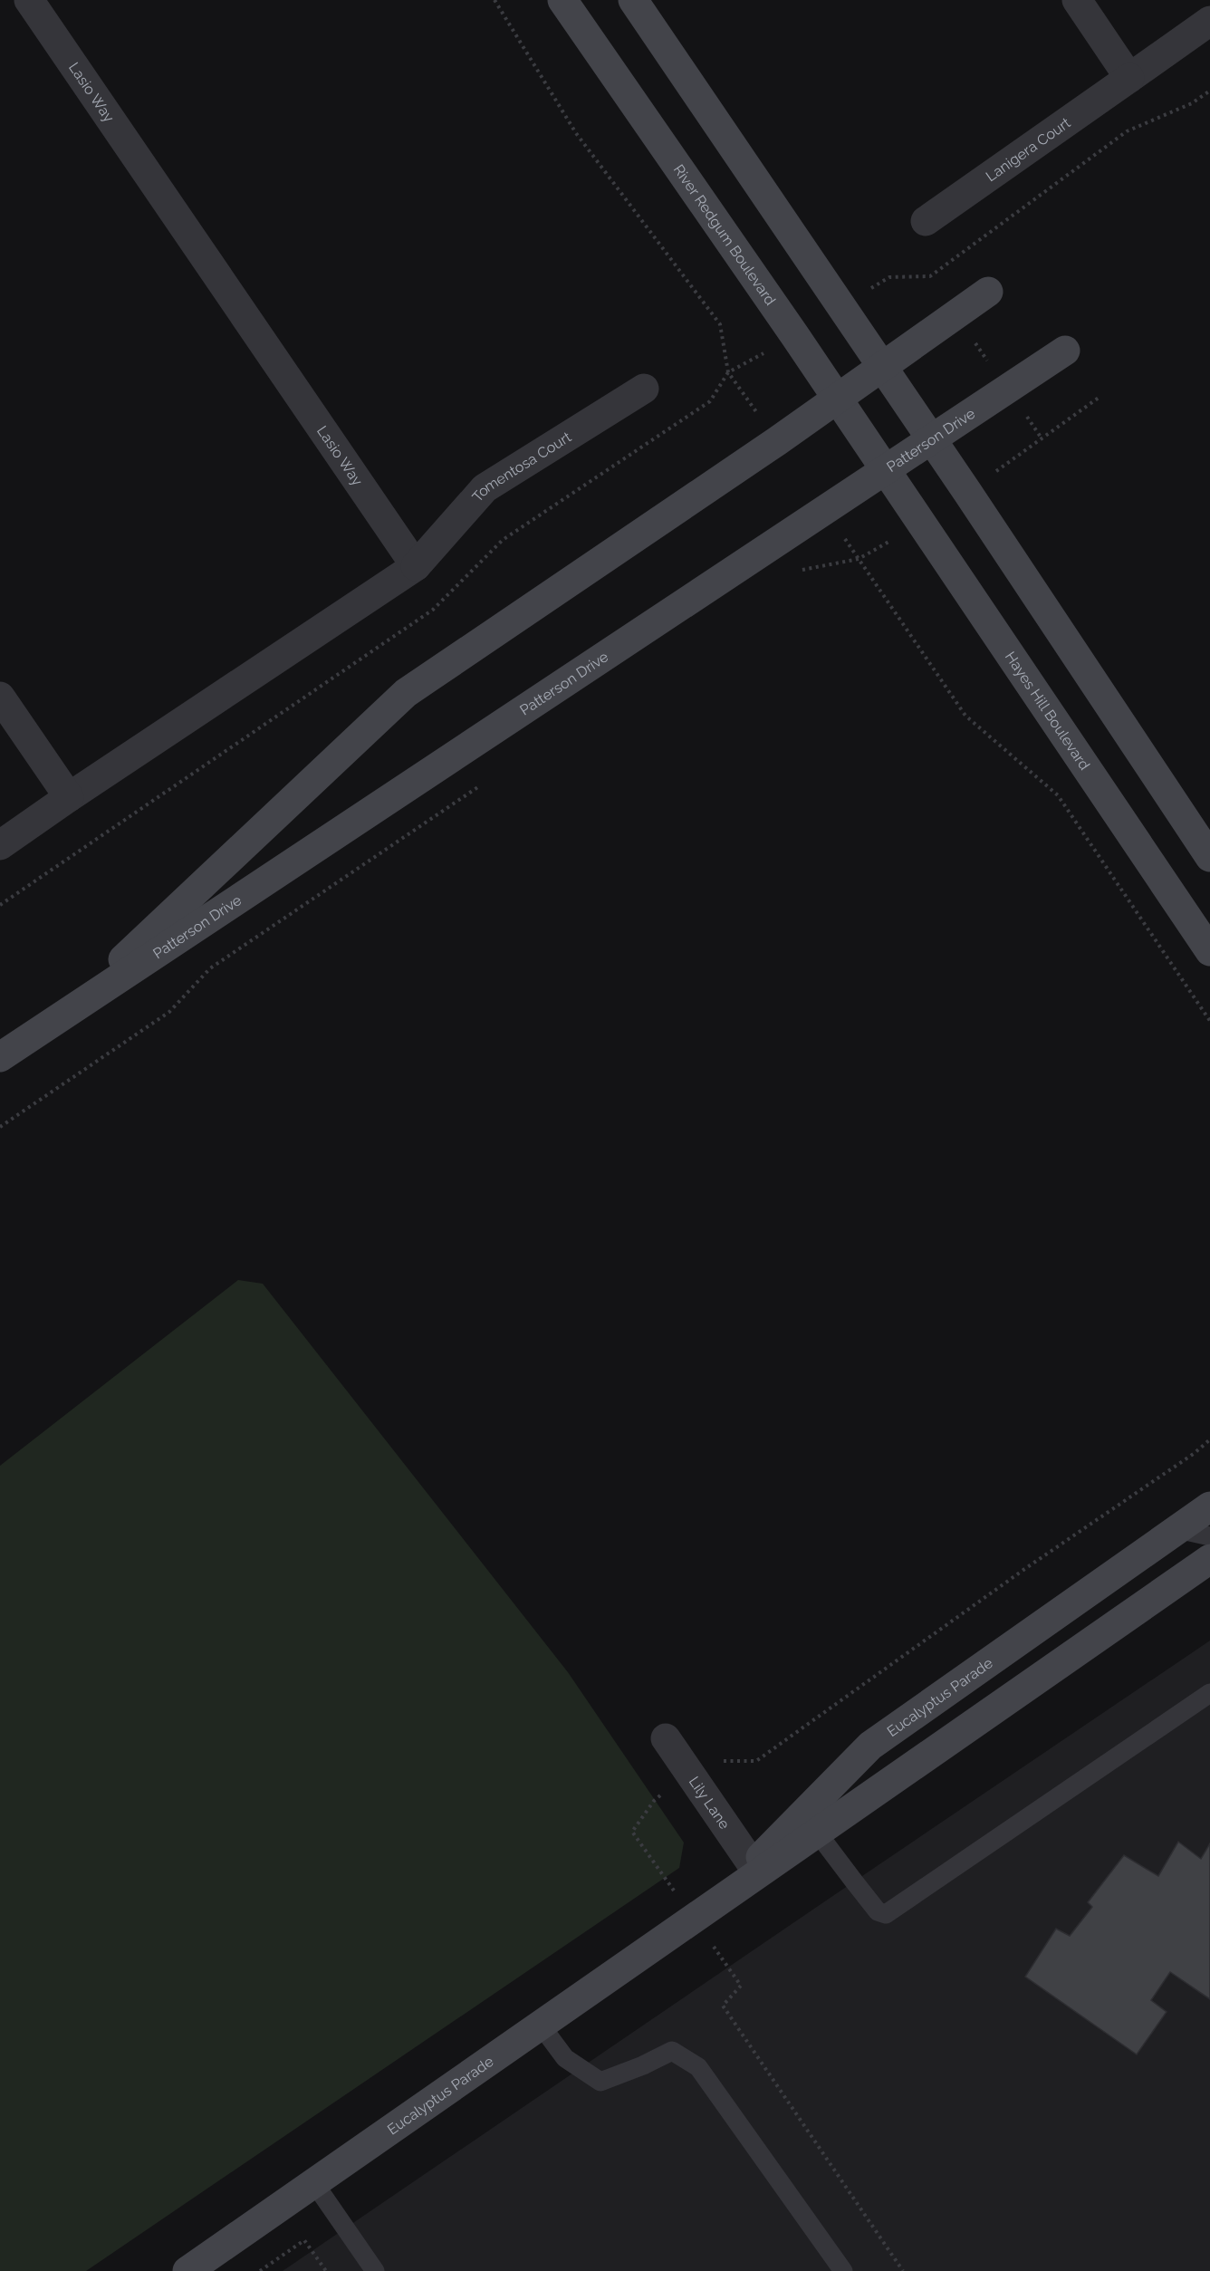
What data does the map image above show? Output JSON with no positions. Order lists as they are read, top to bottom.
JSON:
{
  "streets": {
    "street": [
      "Lasio Way",
      "Lanigera Court",
      "River Redgum Boulevard",
      "Patterson Drive",
      "Tomentosa Court",
      "Hayes Hill Boulevard",
      "Eucalyptus Parade",
      "Lily Lane"
    ]
  },
  "crossings": [
    ["Lasio Way", "Tomentosa Court"],
    ["River Redgum Boulevard", "Patterson Drive"],
    ["River Redgum Boulevard", "Hayes Hill Boulevard"],
    ["Patterson Drive", "Hayes Hill Boulevard"],
    ["Eucalyptus Parade", "Lily Lane"]
  ]
}
